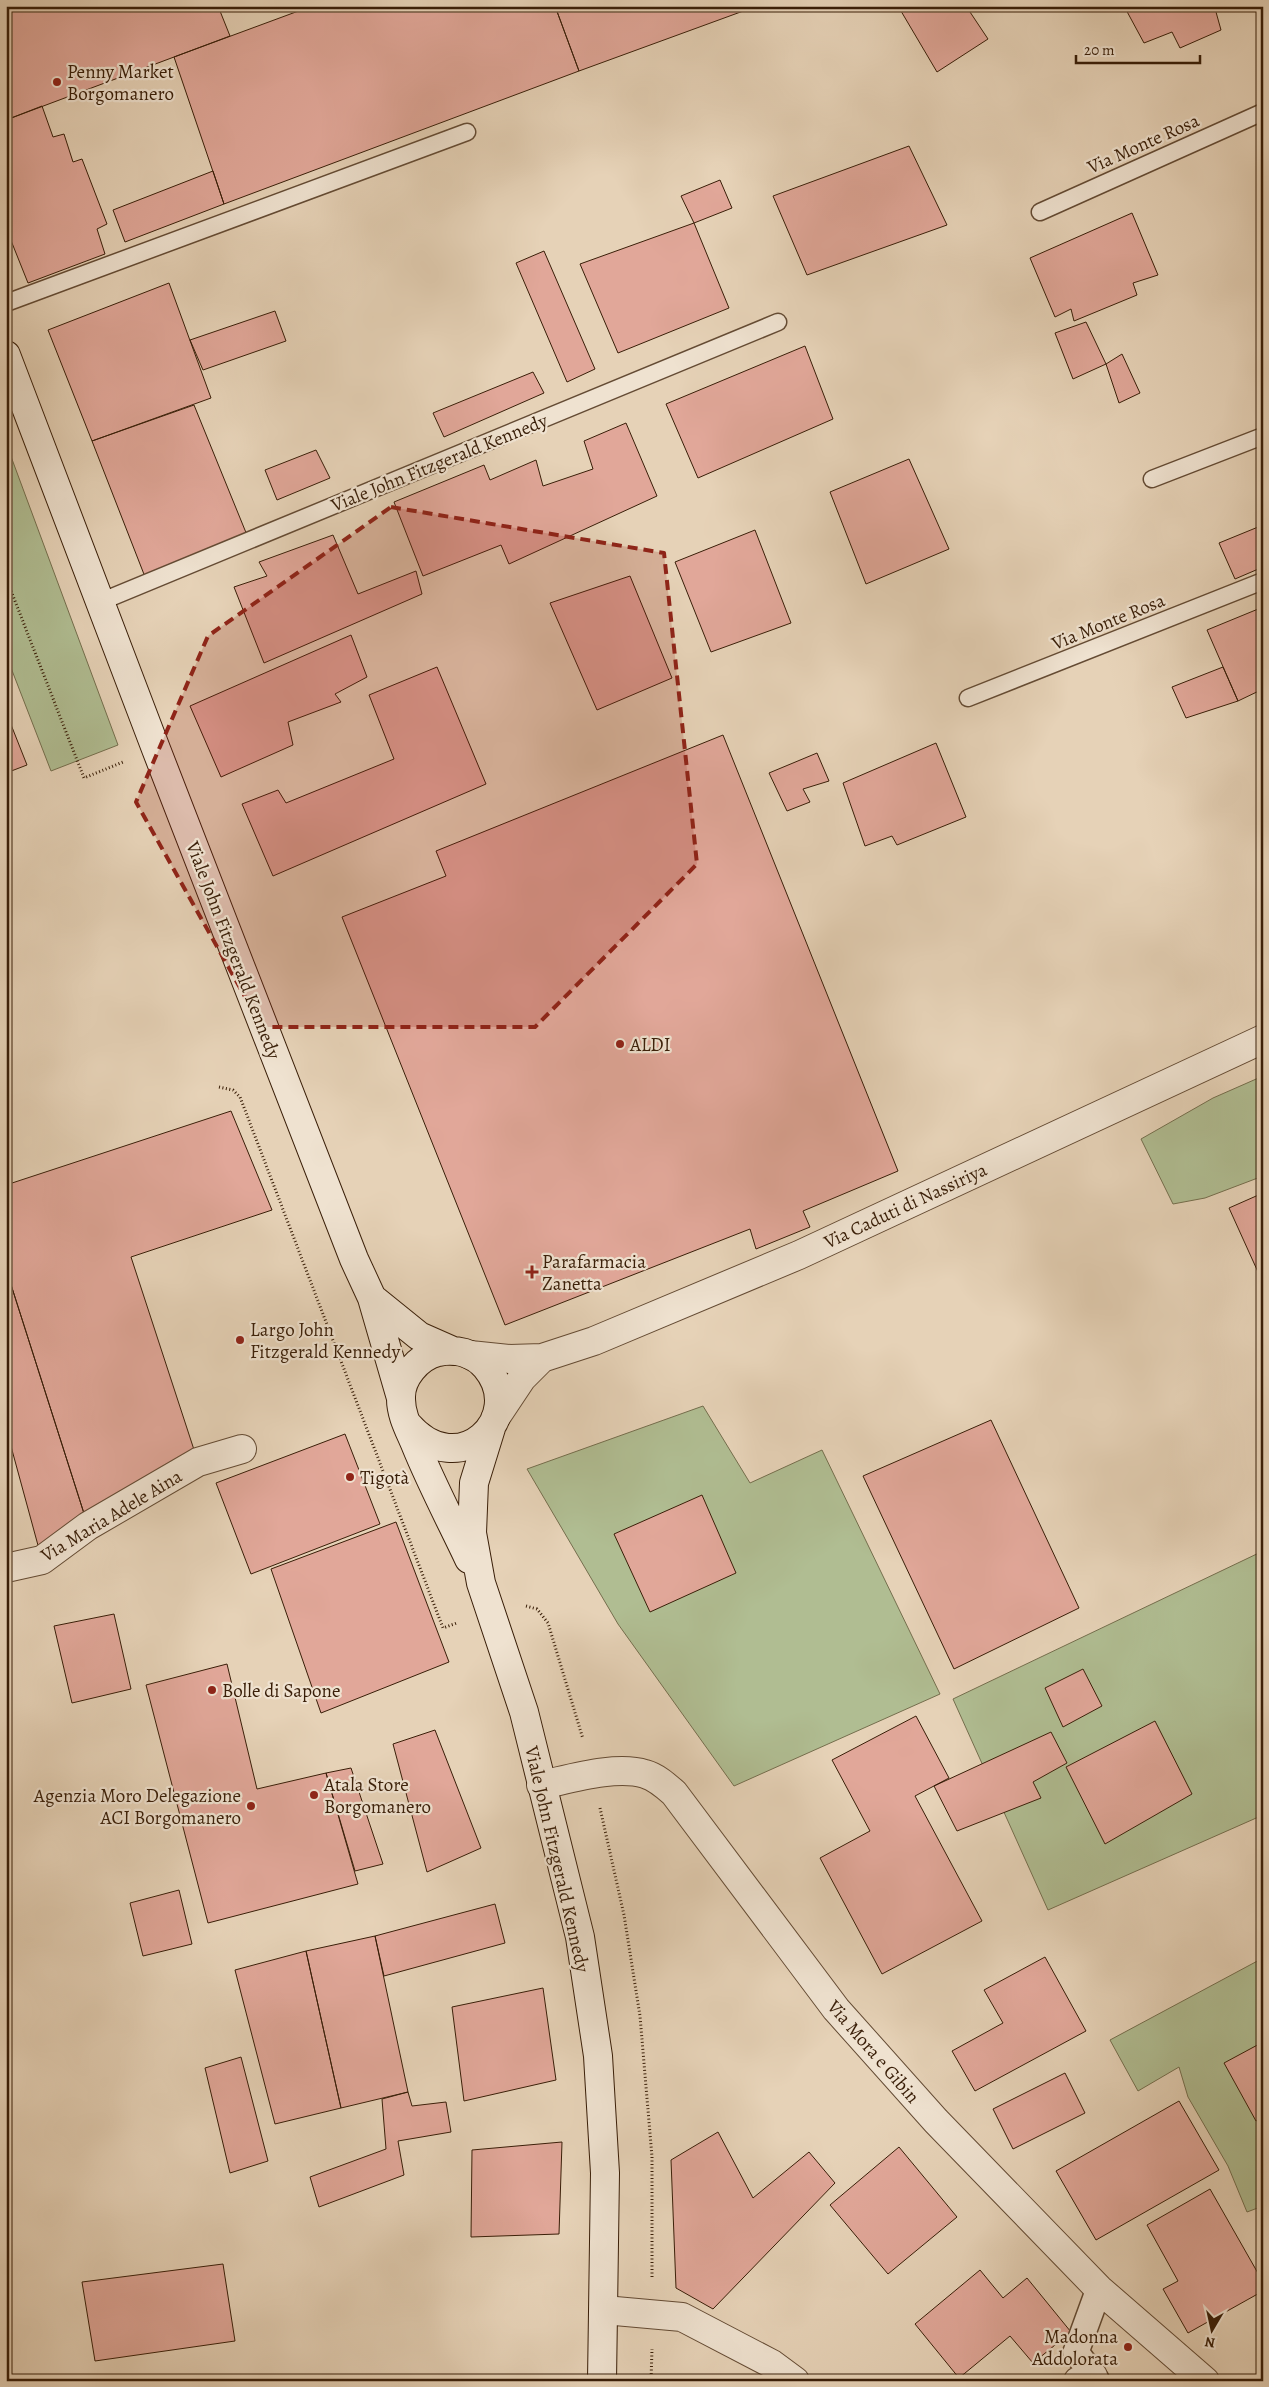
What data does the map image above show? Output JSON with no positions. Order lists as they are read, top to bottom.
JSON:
{
  "streets": {
    "main road": [
      "Viale John Fitzgerald Kennedy",
      "Via Caduti di Nassiriya",
      "Via Maria Adele Aina",
      "Via Mora e Gibin"
    ],
    "lane": ["Via Monte Rosa"]
  },
  "crossings": [
    ["Viale John Fitzgerald Kennedy", "Via Caduti di Nassiriya"],
    ["Viale John Fitzgerald Kennedy", "Via Mora e Gibin"]
  ],
  "places": {
    "other": [
      "Penny Market Borgomanero",
      "ALDI",
      "Largo John Fitzgerald Kennedy",
      "Tigotà",
      "Bolle di Sapone",
      "Atala Store Borgomanero",
      "Agenzia Moro Delegazione ACI Borgomanero",
      "Madonna Addolorata"
    ],
    "health": ["Parafarmacia Zanetta"]
  },
  "scale_bar": "20 m",
  "north": "bottom"
}
